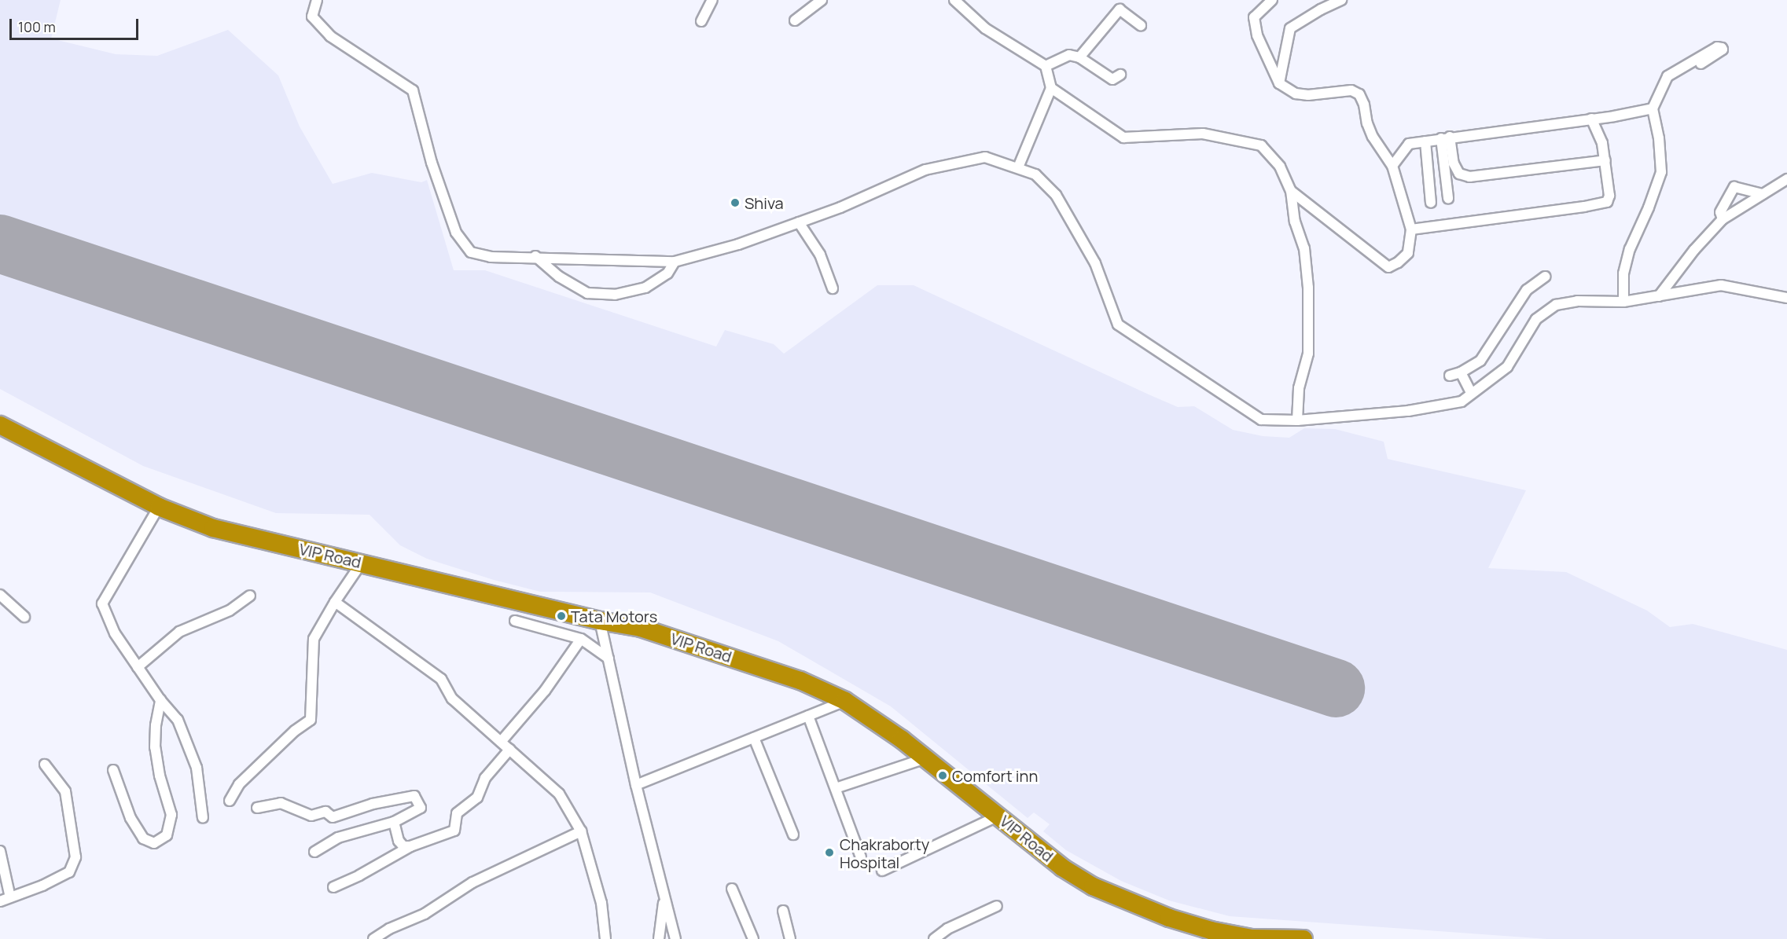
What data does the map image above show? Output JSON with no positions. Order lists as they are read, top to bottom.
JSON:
{
  "streets": {
    "highway": ["VIP Road"]
  },
  "places": [
    "Shiva",
    "Tata Motors",
    "Comfort inn",
    "Chakraborty Hospital"
  ],
  "scale_bar": "100 m"
}
